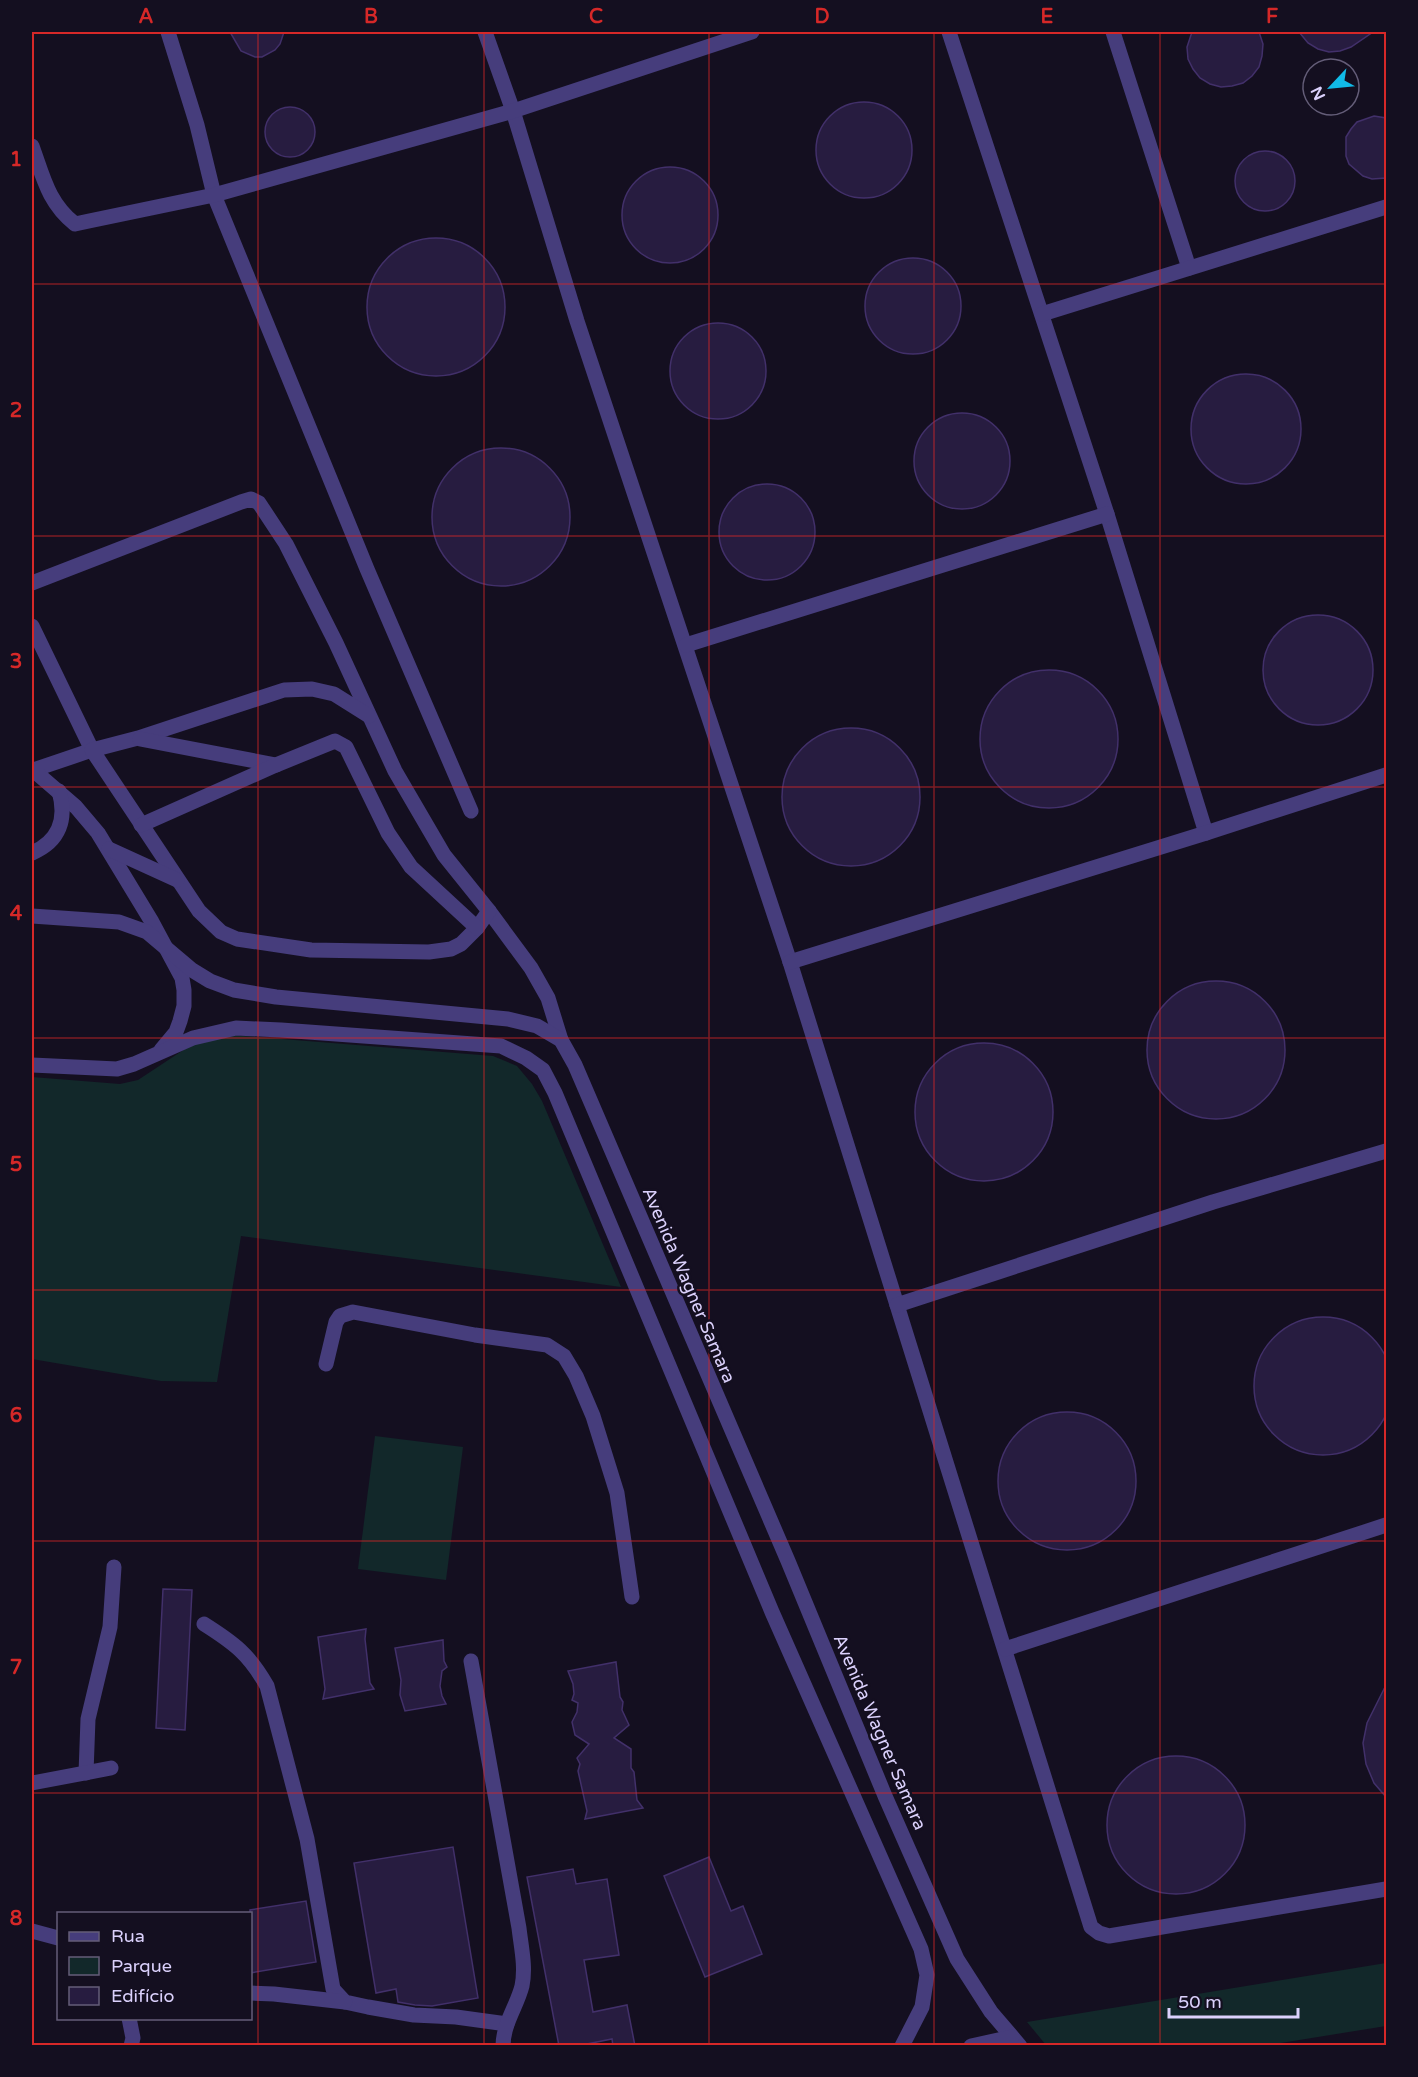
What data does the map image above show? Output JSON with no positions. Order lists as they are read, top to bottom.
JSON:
{
  "streets": {
    "street": ["Avenida Wagner Samara"]
  },
  "legend": ["Rua", "Parque", "Edifício"],
  "scale_bar": "50 m",
  "north": "bottom left",
  "grid": {
    "columns": [
      "A",
      "B",
      "C",
      "D",
      "E",
      "F"
    ],
    "rows": [
      "1",
      "2",
      "3",
      "4",
      "5",
      "6",
      "7",
      "8"
    ]
  }
}
